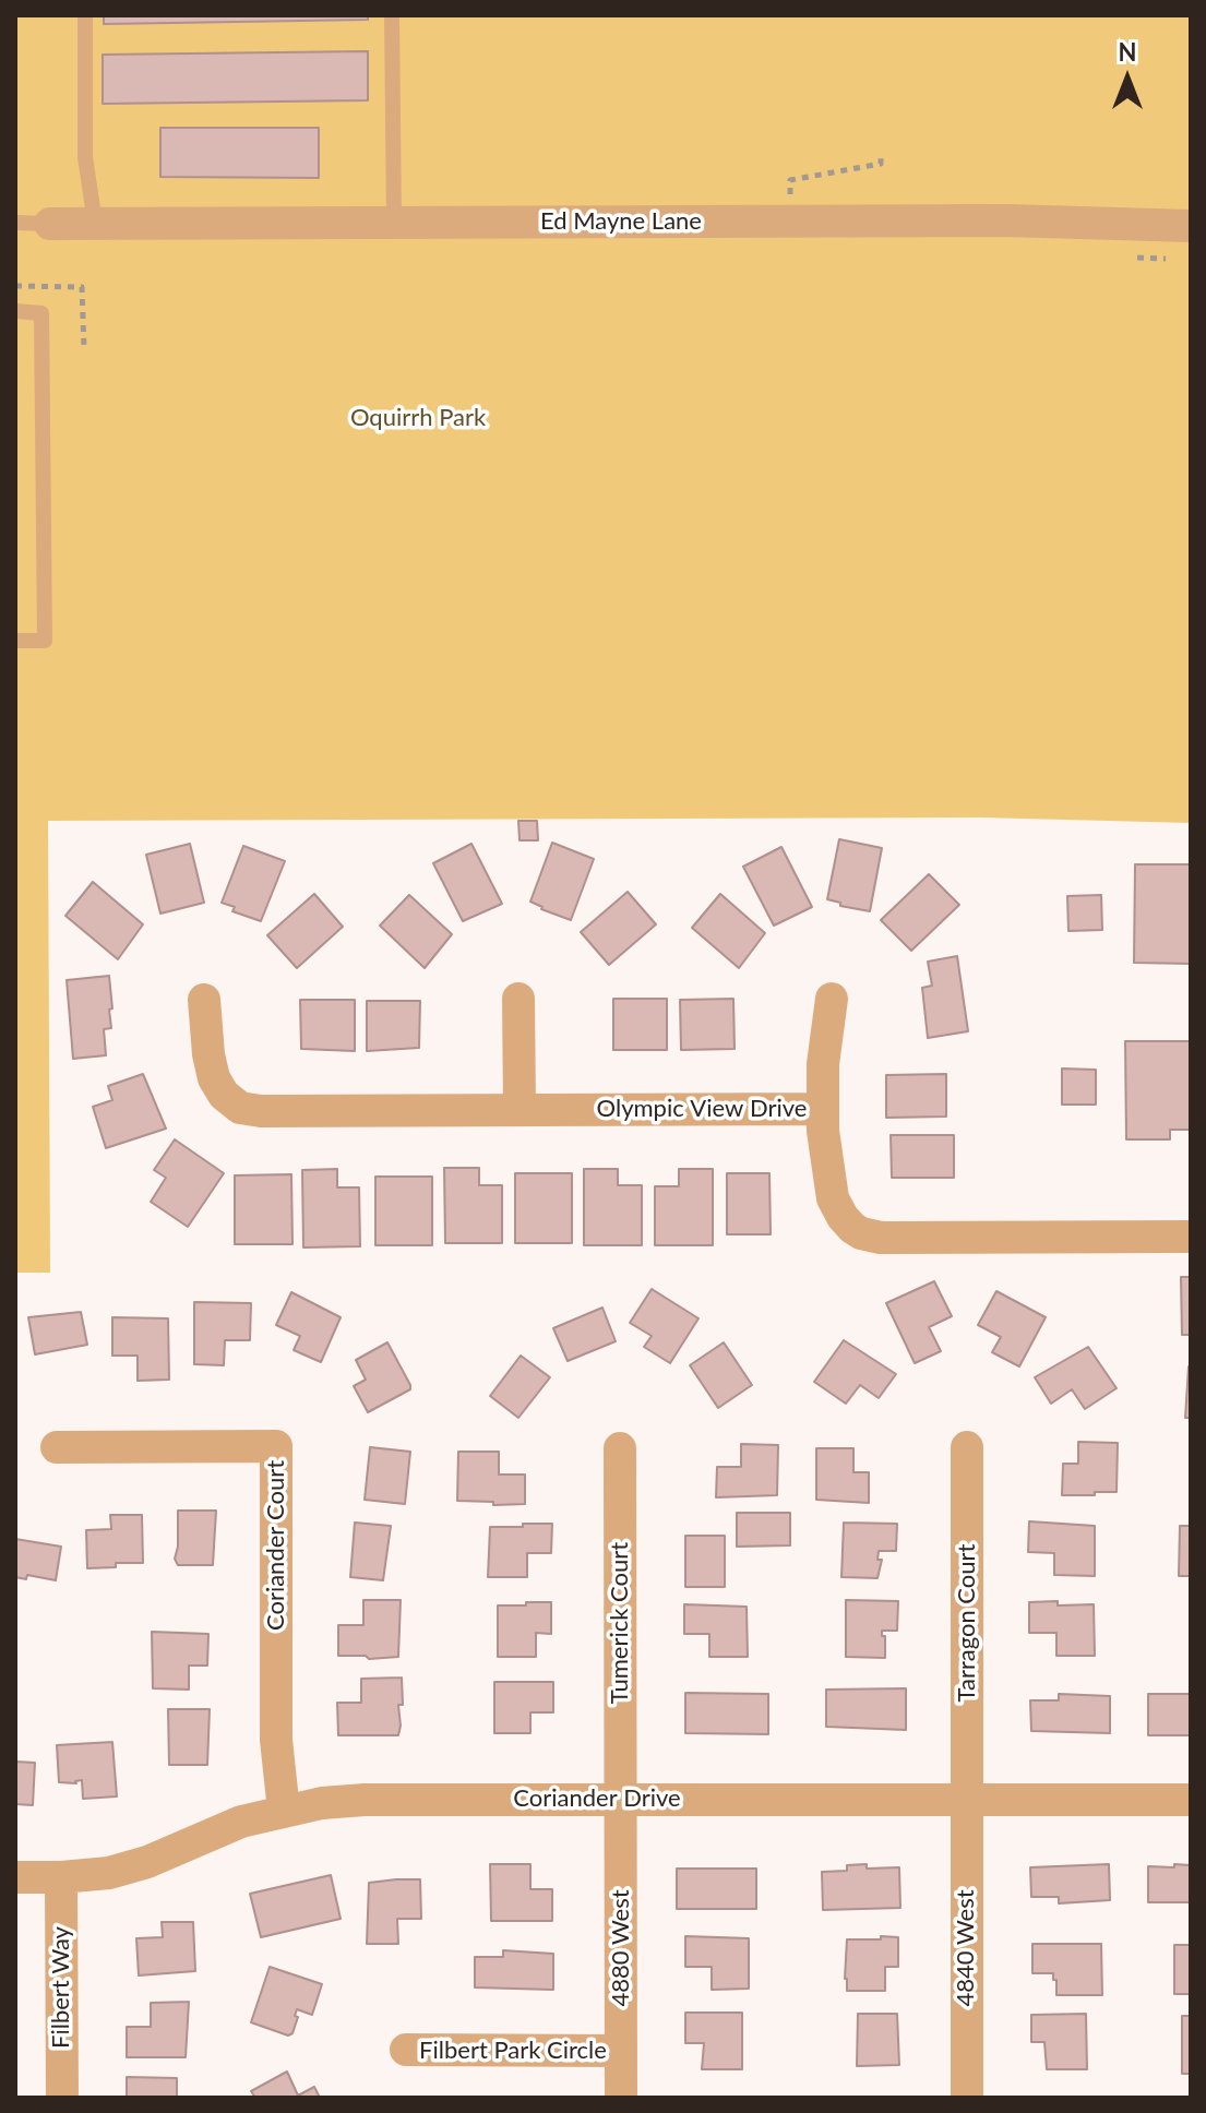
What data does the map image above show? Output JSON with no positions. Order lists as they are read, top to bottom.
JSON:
{
  "streets": {
    "street": [
      "Ed Mayne Lane",
      "Olympic View Drive",
      "Coriander Court",
      "Tumerick Court",
      "Tarragon Court",
      "Coriander Drive",
      "4880 West",
      "4840 West",
      "Filbert Way",
      "Filbert Park Circle"
    ]
  },
  "crossings": [
    ["Coriander Court", "Coriander Drive"],
    ["Tumerick Court", "Coriander Drive"],
    ["Tumerick Court", "4880 West"],
    ["Tarragon Court", "Coriander Drive"],
    ["Tarragon Court", "4840 West"],
    ["Coriander Drive", "4880 West"],
    ["Coriander Drive", "4840 West"],
    ["Coriander Drive", "Filbert Way"],
    ["4880 West", "Filbert Park Circle"]
  ],
  "parks": ["Oquirrh Park"],
  "north": "top"
}
